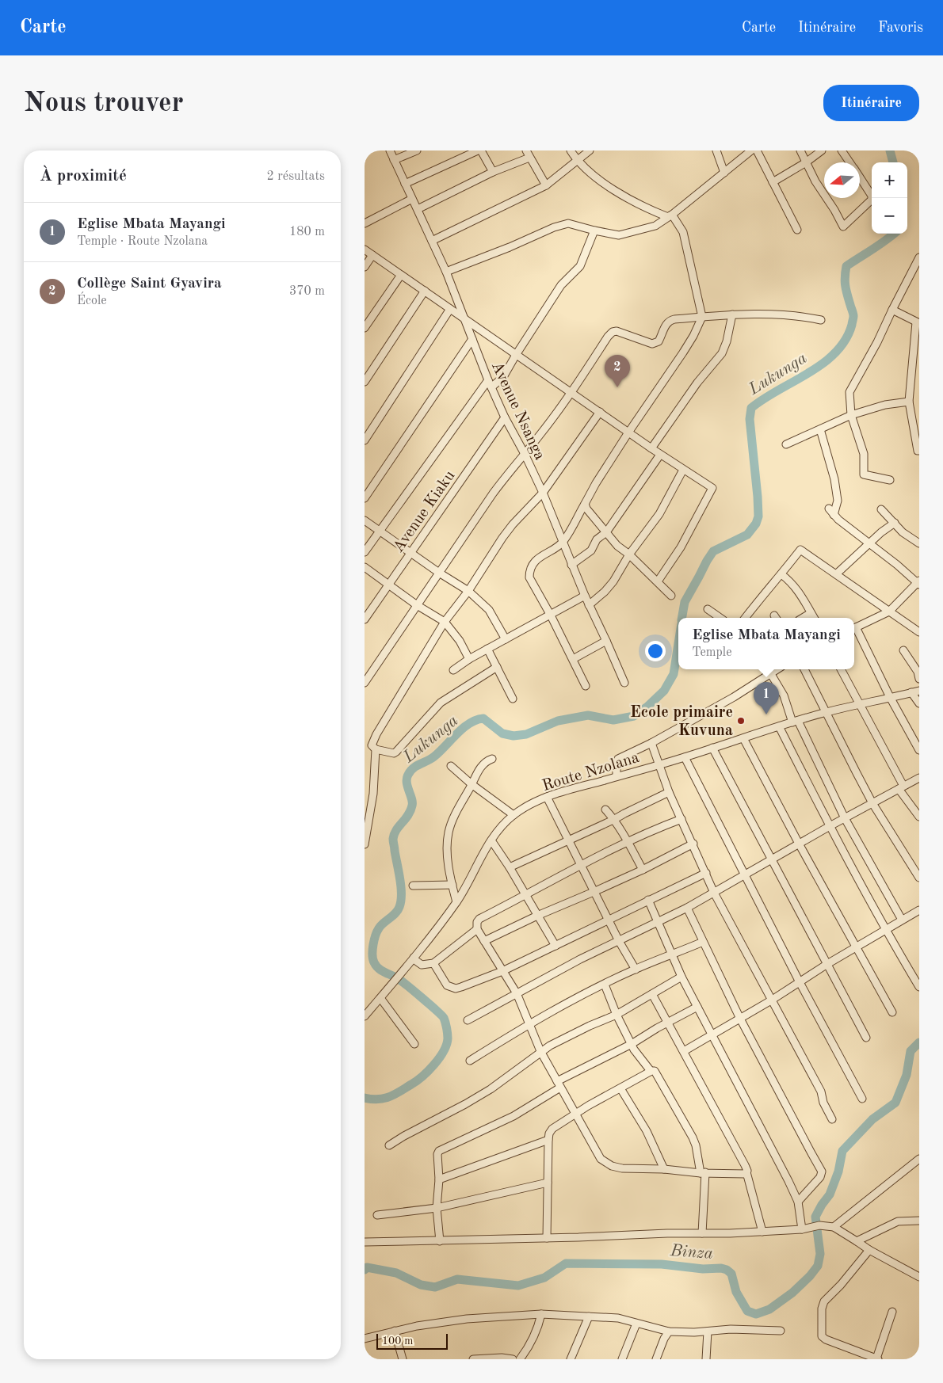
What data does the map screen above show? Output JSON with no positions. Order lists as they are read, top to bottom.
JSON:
{
  "streets": {
    "street": ["Avenue Nsanga", "Avenue Kiaku", "Route Nzolana"]
  },
  "crossings": [
    ["Avenue Nsanga", "Avenue Kiaku"]
  ],
  "water": ["Lukunga", "Binza"],
  "places": ["Ecole primaire Kuvuna"],
  "scale_bar": "100 m",
  "north": "left",
  "page": {
    "header": "Carte",
    "nav": ["Carte", "Itinéraire", "Favoris"],
    "buttons": "Itinéraire",
    "title": "Nous trouver",
    "heading": ["À proximité", "2 résultats"],
    "map_buttons": ["+", "−"],
    "list": [
      {
        "mark": "1",
        "name": "Eglise Mbata Mayangi",
        "note": "Temple · Route Nzolana",
        "value": "180 m"
      },
      {
        "mark": "2",
        "name": "Collège Saint Gyavira",
        "note": "École",
        "value": "370 m"
      }
    ],
    "pins": ["2", "1"],
    "popup": ["Eglise Mbata Mayangi", "Temple"],
    "scale": "100 m"
  }
}
